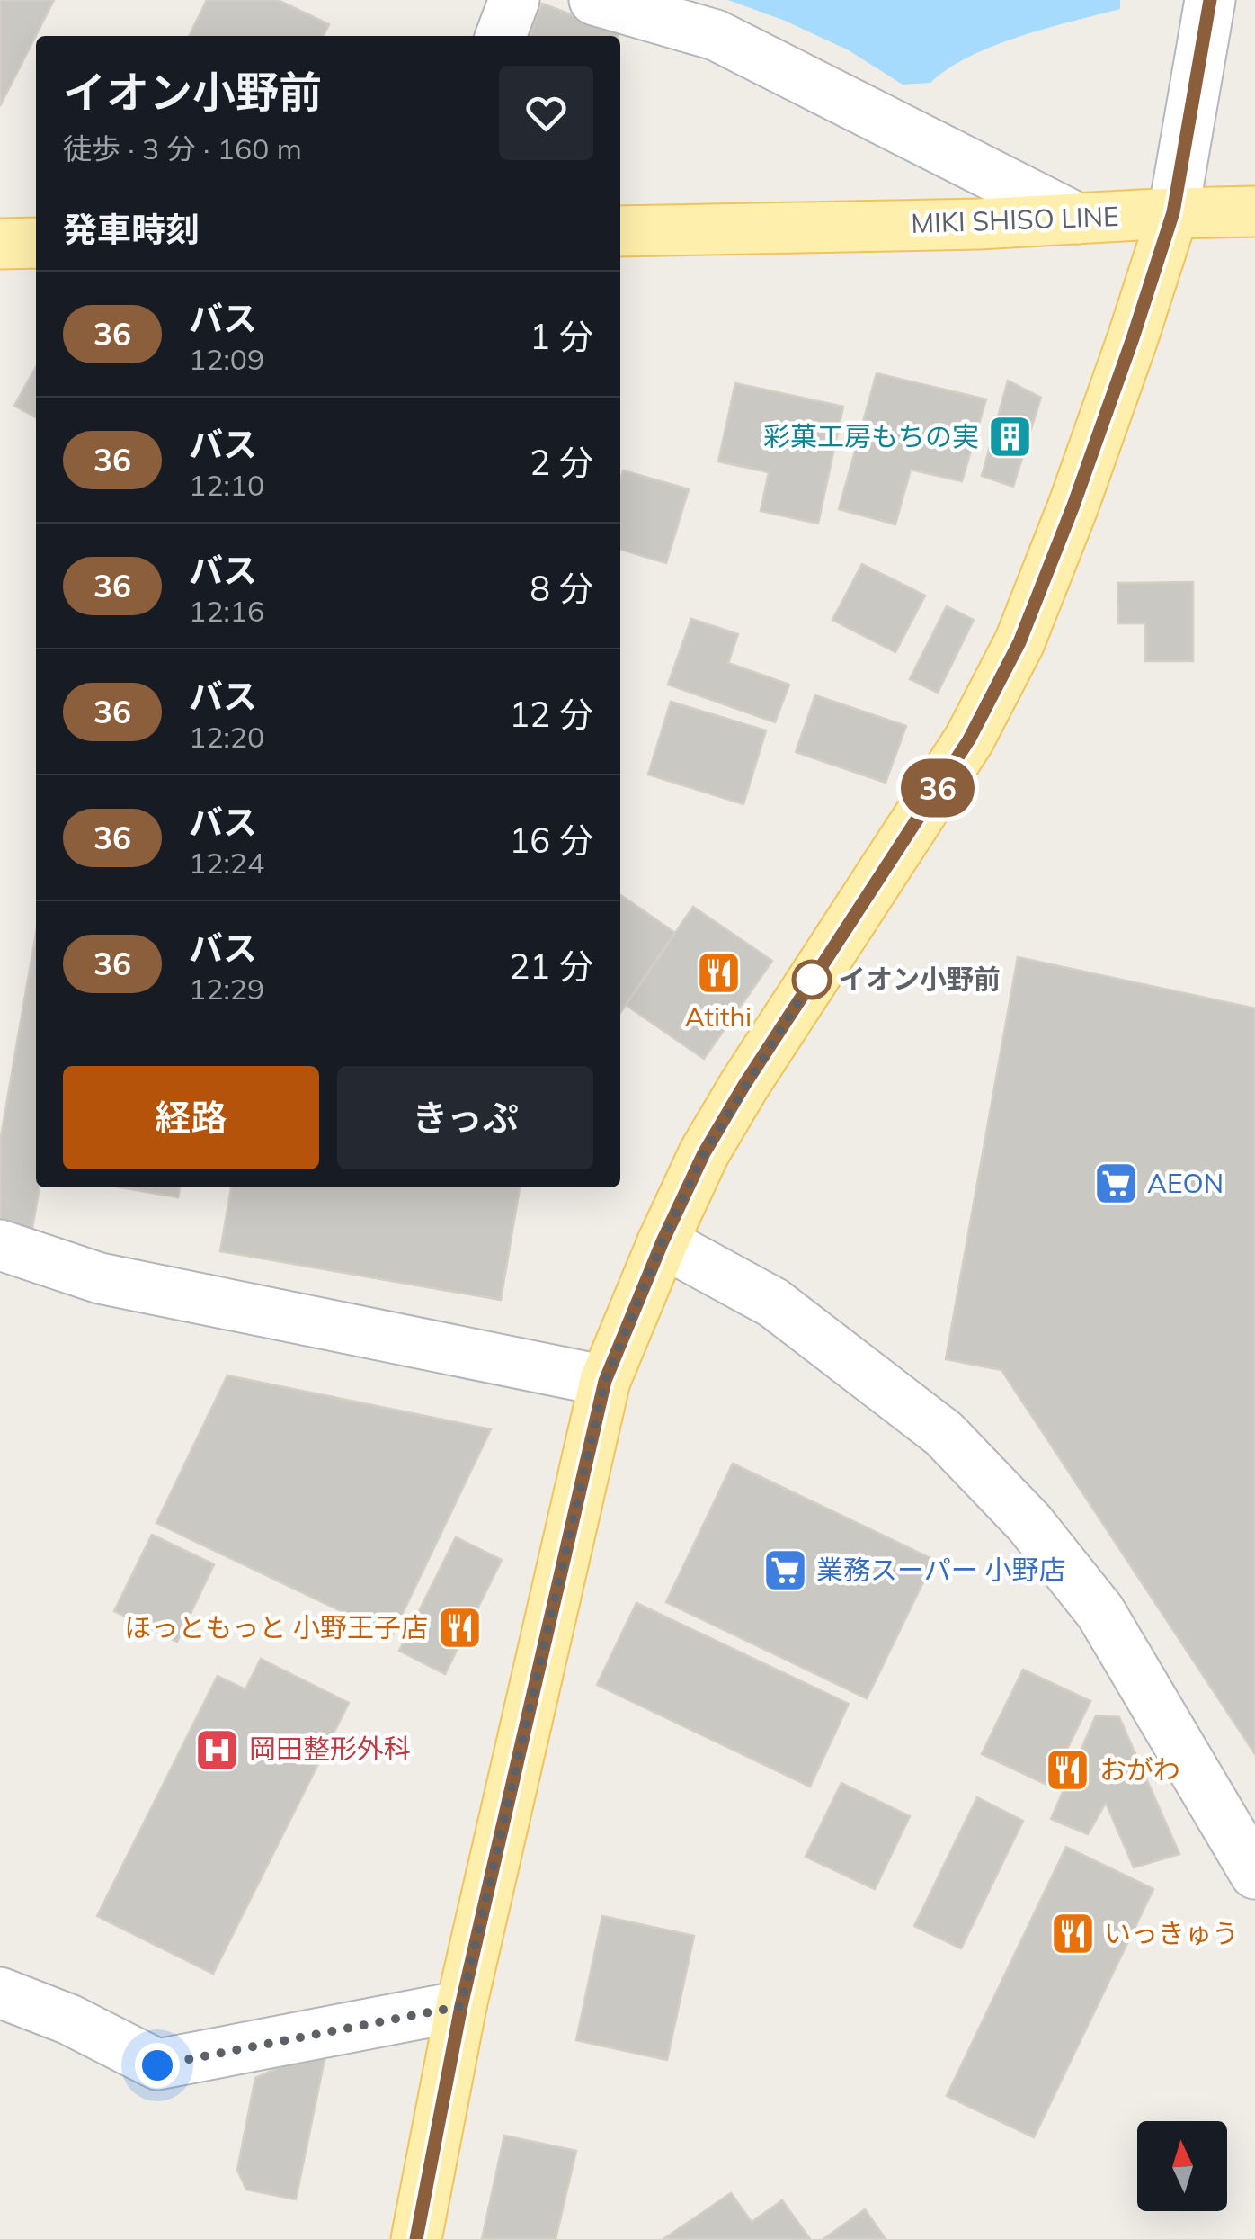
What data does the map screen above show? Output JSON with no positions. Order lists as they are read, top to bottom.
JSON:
{
  "streets": {
    "main road": ["MIKI SHISO LINE"]
  },
  "places": {
    "building": ["彩菓工房もちの実"],
    "restaurant": [
      "Atithi",
      "ほっともっと 小野王子店",
      "おがわ",
      "いっきゅう"
    ],
    "other": ["イオン小野前"],
    "supermarket": ["AEON", "業務スーパー 小野店"],
    "hospital": ["岡田整形外科"]
  },
  "lines": ["bus line 36"],
  "north": "top",
  "page": {
    "on_map": "36",
    "heading": [
      ["イオン小野前", "徒歩 · 3 分 · 160 m"],
      "発車時刻"
    ],
    "list": [
      {
        "mark": "36",
        "name": "バス",
        "note": "12:09",
        "value": "1 分"
      },
      {
        "mark": "36",
        "name": "バス",
        "note": "12:10",
        "value": "2 分"
      },
      {
        "mark": "36",
        "name": "バス",
        "note": "12:16",
        "value": "8 分"
      },
      {
        "mark": "36",
        "name": "バス",
        "note": "12:20",
        "value": "12 分"
      },
      {
        "mark": "36",
        "name": "バス",
        "note": "12:24",
        "value": "16 分"
      },
      {
        "mark": "36",
        "name": "バス",
        "note": "12:29",
        "value": "21 分"
      }
    ],
    "buttons": ["経路", "きっぷ"]
  }
}
